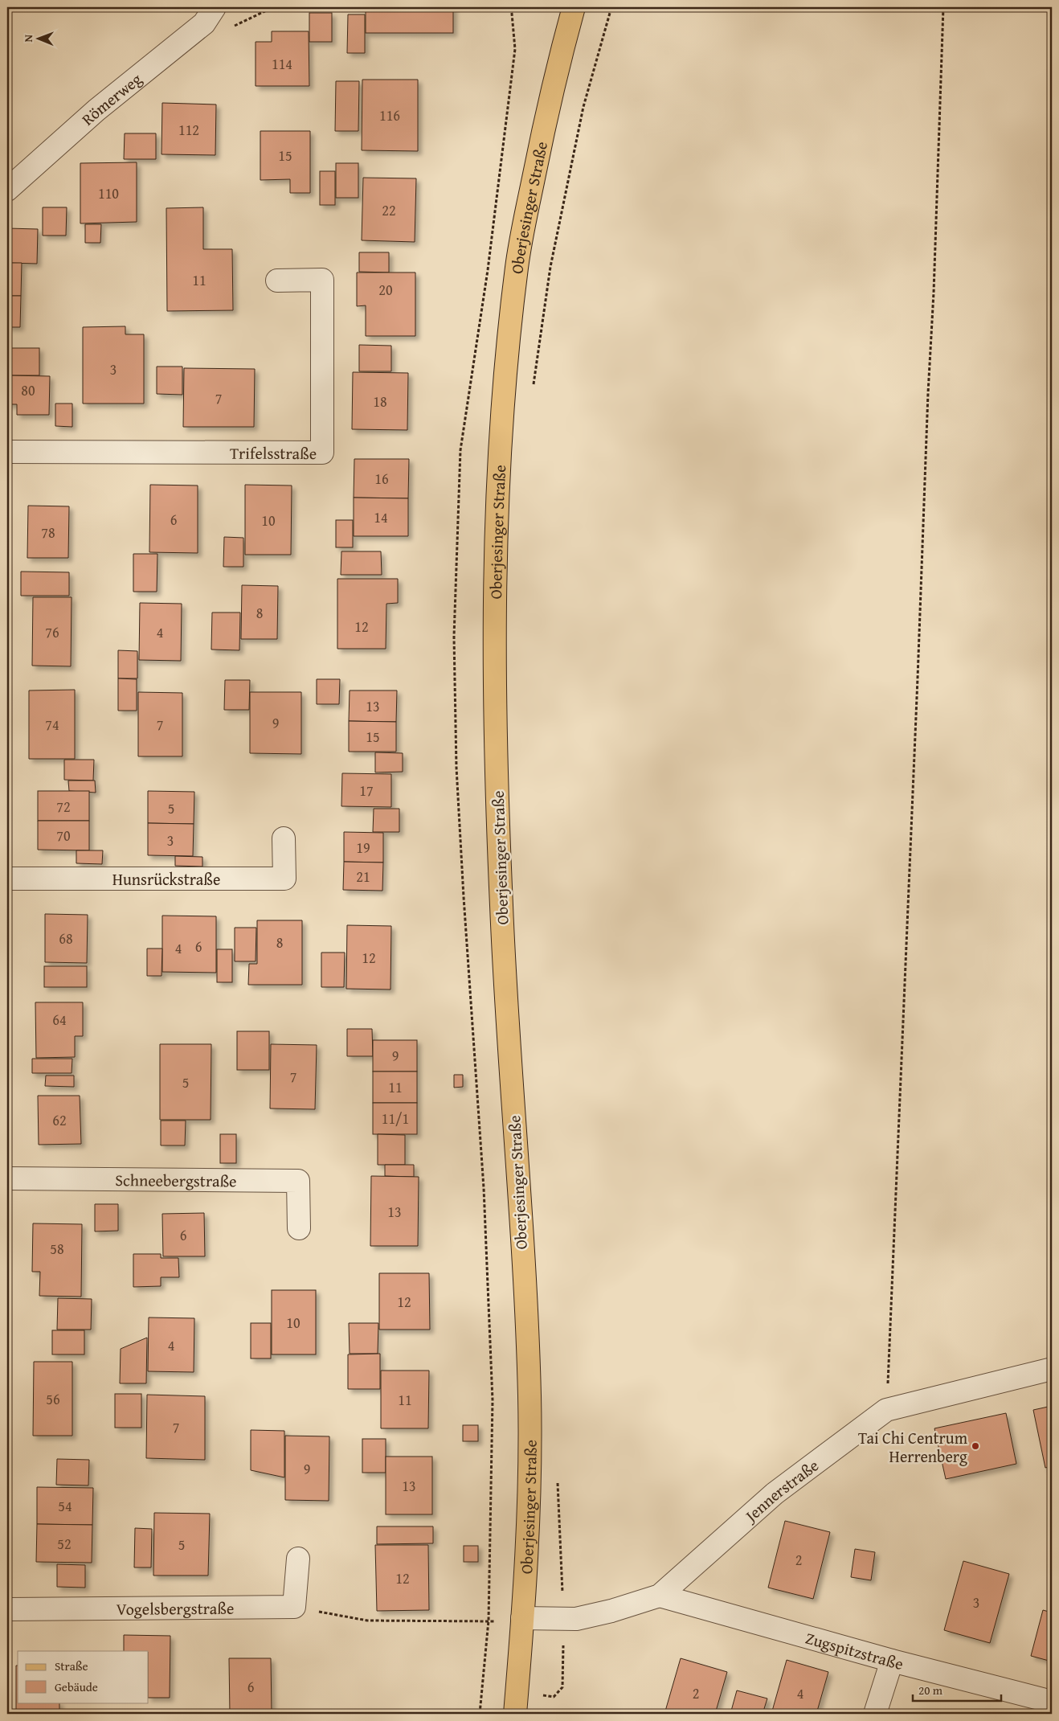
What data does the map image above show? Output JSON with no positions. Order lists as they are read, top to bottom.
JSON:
{
  "streets": {
    "main road": ["Oberjesinger Straße"],
    "street": [
      "Römerweg",
      "Trifelsstraße",
      "Hunsrückstraße",
      "Schneebergstraße",
      "Jennerstraße",
      "Vogelsbergstraße",
      "Zugspitzstraße"
    ]
  },
  "crossings": [
    ["Oberjesinger Straße", "Jennerstraße"],
    ["Jennerstraße", "Zugspitzstraße"]
  ],
  "places": ["Tai Chi Centrum Herrenberg"],
  "house_numbers": [
    "114",
    "116",
    "112",
    "15",
    "110",
    "22",
    "11",
    "20",
    "3",
    "80",
    "7",
    "18",
    "16",
    "14",
    "6",
    "10",
    "78",
    "8",
    "12",
    "76",
    "4",
    "13",
    "9",
    "74",
    "7",
    "15",
    "17",
    "72",
    "5",
    "70",
    "3",
    "19",
    "21",
    "68",
    "8",
    "6",
    "4",
    "12",
    "64",
    "9",
    "7",
    "5",
    "11",
    "11/1",
    "62",
    "13",
    "6",
    "58",
    "12",
    "10",
    "4",
    "56",
    "11",
    "7",
    "9",
    "13",
    "54",
    "52",
    "5",
    "2",
    "12",
    "3",
    "6",
    "2",
    "4"
  ],
  "legend": ["Straße", "Gebäude"],
  "scale_bar": "20 m",
  "north": "left"
}
